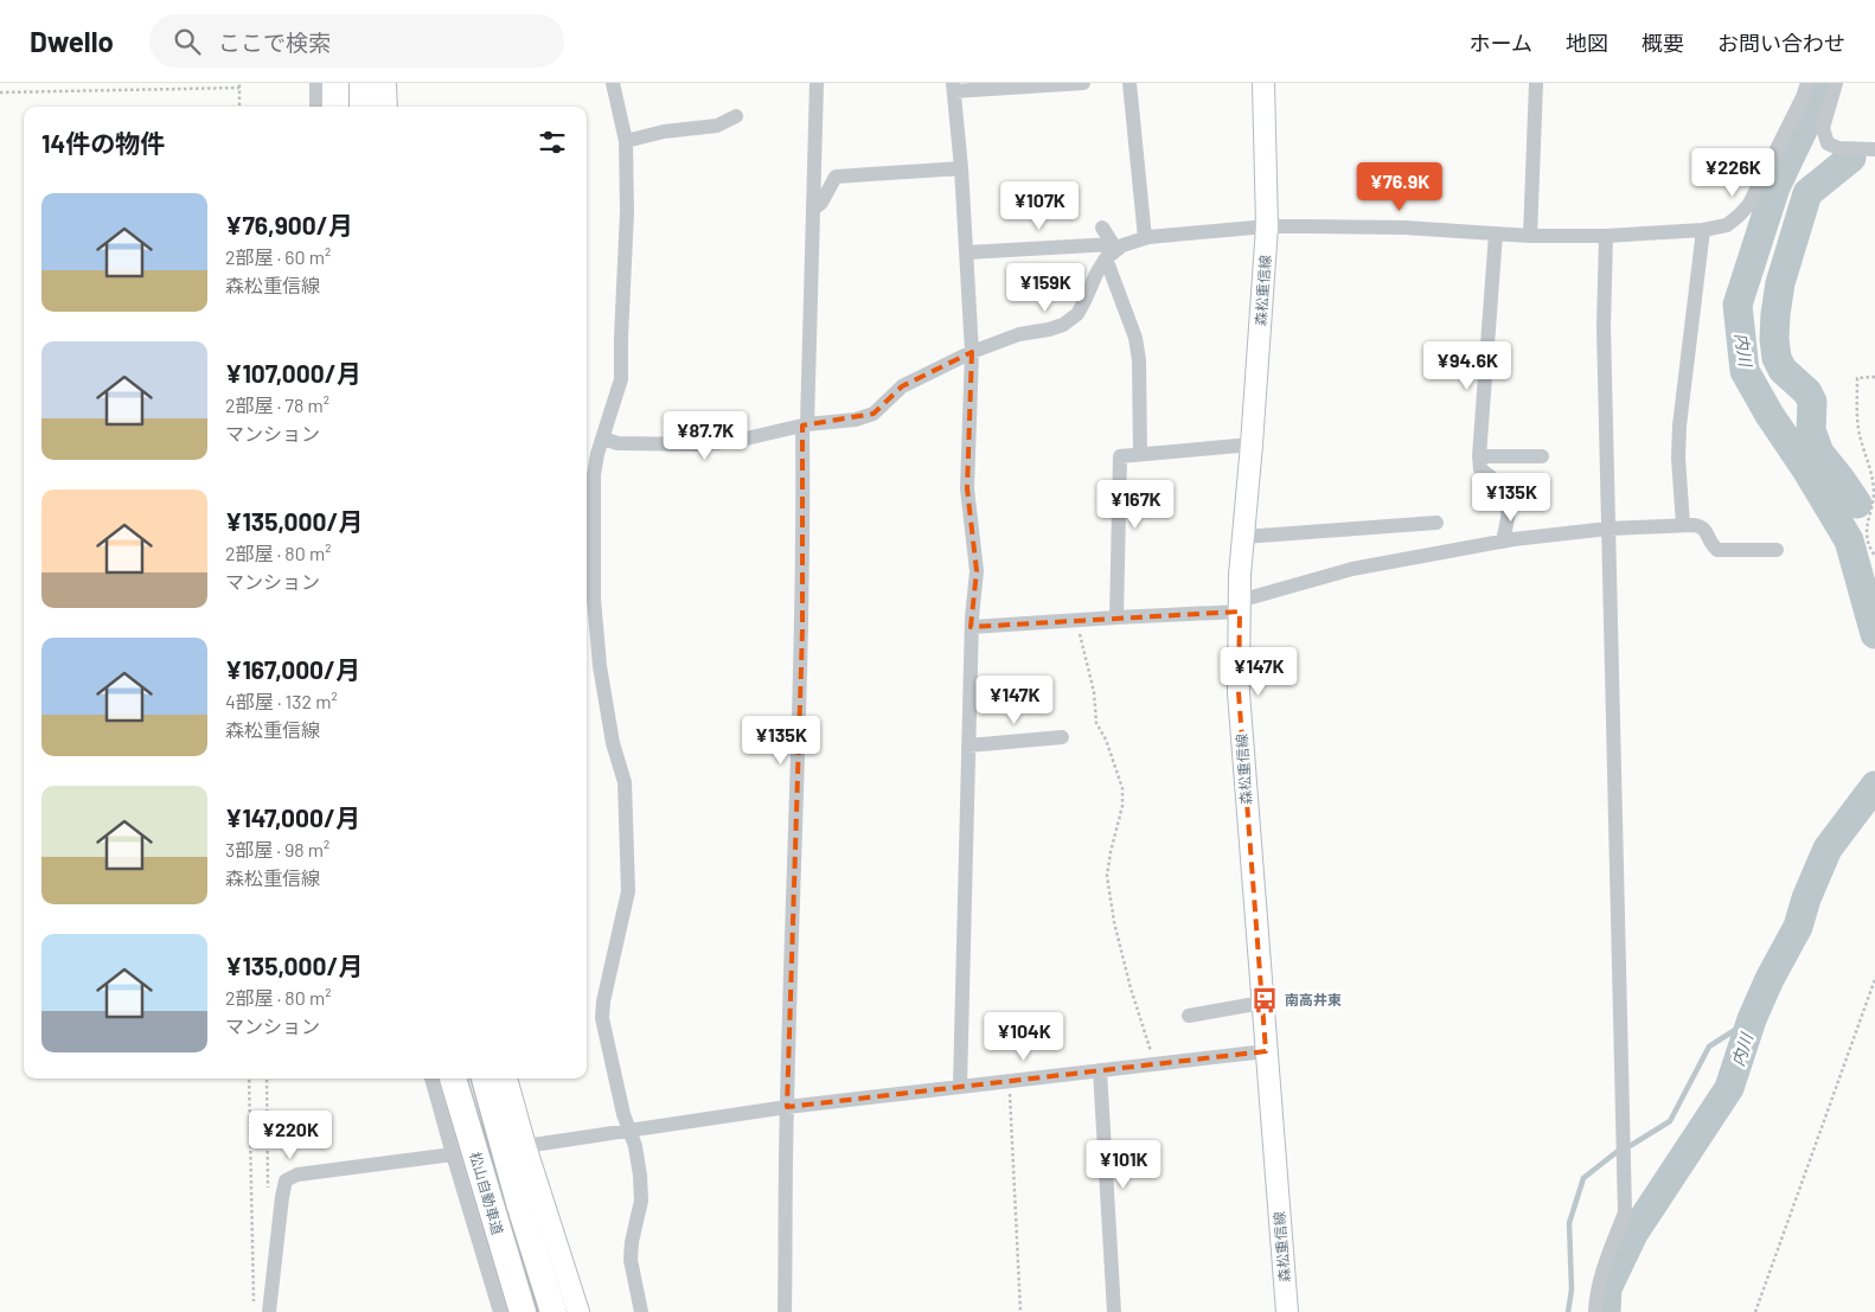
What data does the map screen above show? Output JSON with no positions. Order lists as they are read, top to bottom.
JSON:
{
  "streets": {
    "highway": ["松山自動車道"],
    "main road": ["森松重信線"]
  },
  "water": ["内川"],
  "places": {
    "bus stop": ["南高井東"]
  },
  "page": {
    "header": "Dwello",
    "search": "ここで検索",
    "nav": [
      "ホーム",
      "地図",
      "概要",
      "お問い合わせ"
    ],
    "heading": "14件の物件",
    "price": [
      "¥226K",
      "¥76.9K",
      "¥107K",
      "¥159K",
      "¥94.6K",
      "¥87.7K",
      "¥135K",
      "¥167K",
      "¥147K",
      "¥147K",
      "¥135K",
      "¥104K",
      "¥220K",
      "¥101K"
    ],
    "list": [
      {
        "name": "¥76,900/月",
        "note": "2部屋 · 60 m² · 森松重信線"
      },
      {
        "name": "¥107,000/月",
        "note": "2部屋 · 78 m² · マンション"
      },
      {
        "name": "¥135,000/月",
        "note": "2部屋 · 80 m² · マンション"
      },
      {
        "name": "¥167,000/月",
        "note": "4部屋 · 132 m² · 森松重信線"
      },
      {
        "name": "¥147,000/月",
        "note": "3部屋 · 98 m² · 森松重信線"
      },
      {
        "name": "¥135,000/月",
        "note": "2部屋 · 80 m² · マンション"
      }
    ]
  }
}
